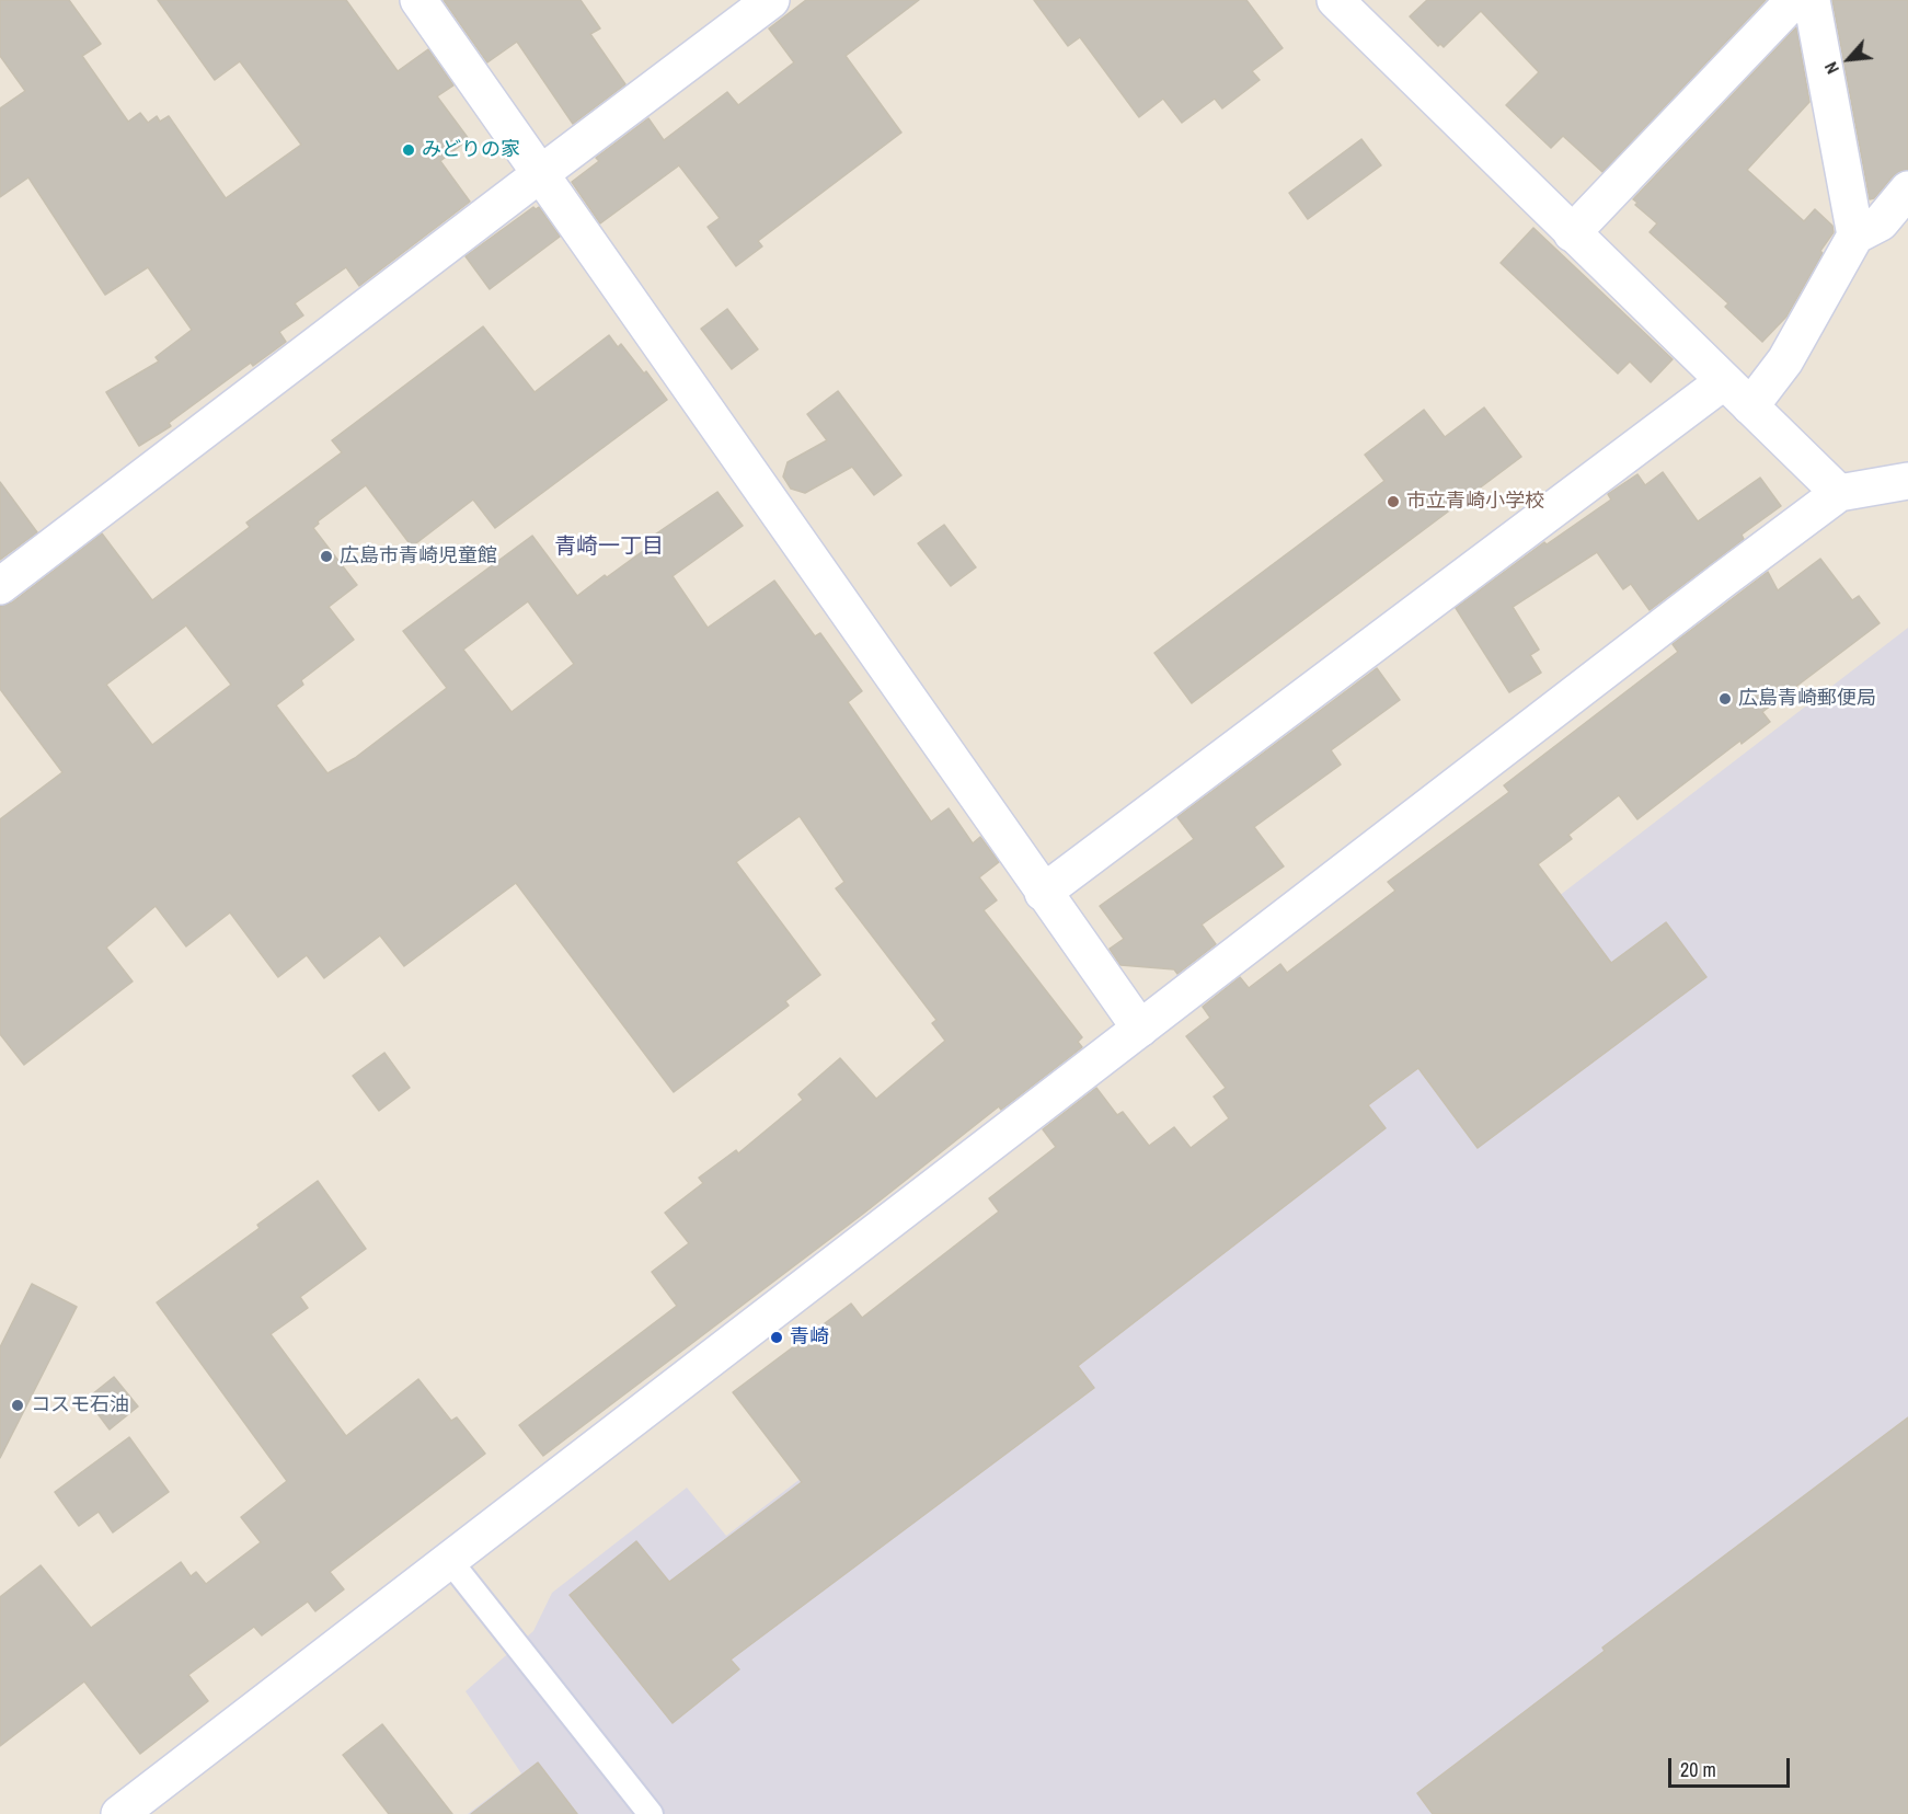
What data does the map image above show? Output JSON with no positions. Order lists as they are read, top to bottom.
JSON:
{
  "districts": ["青崎一丁目"],
  "places": [
    "みどりの家",
    "市立青崎小学校",
    "広島市青崎児童館",
    "広島青崎郵便局",
    "青崎",
    "コスモ石油"
  ],
  "scale_bar": "20 m",
  "north": "bottom left"
}
